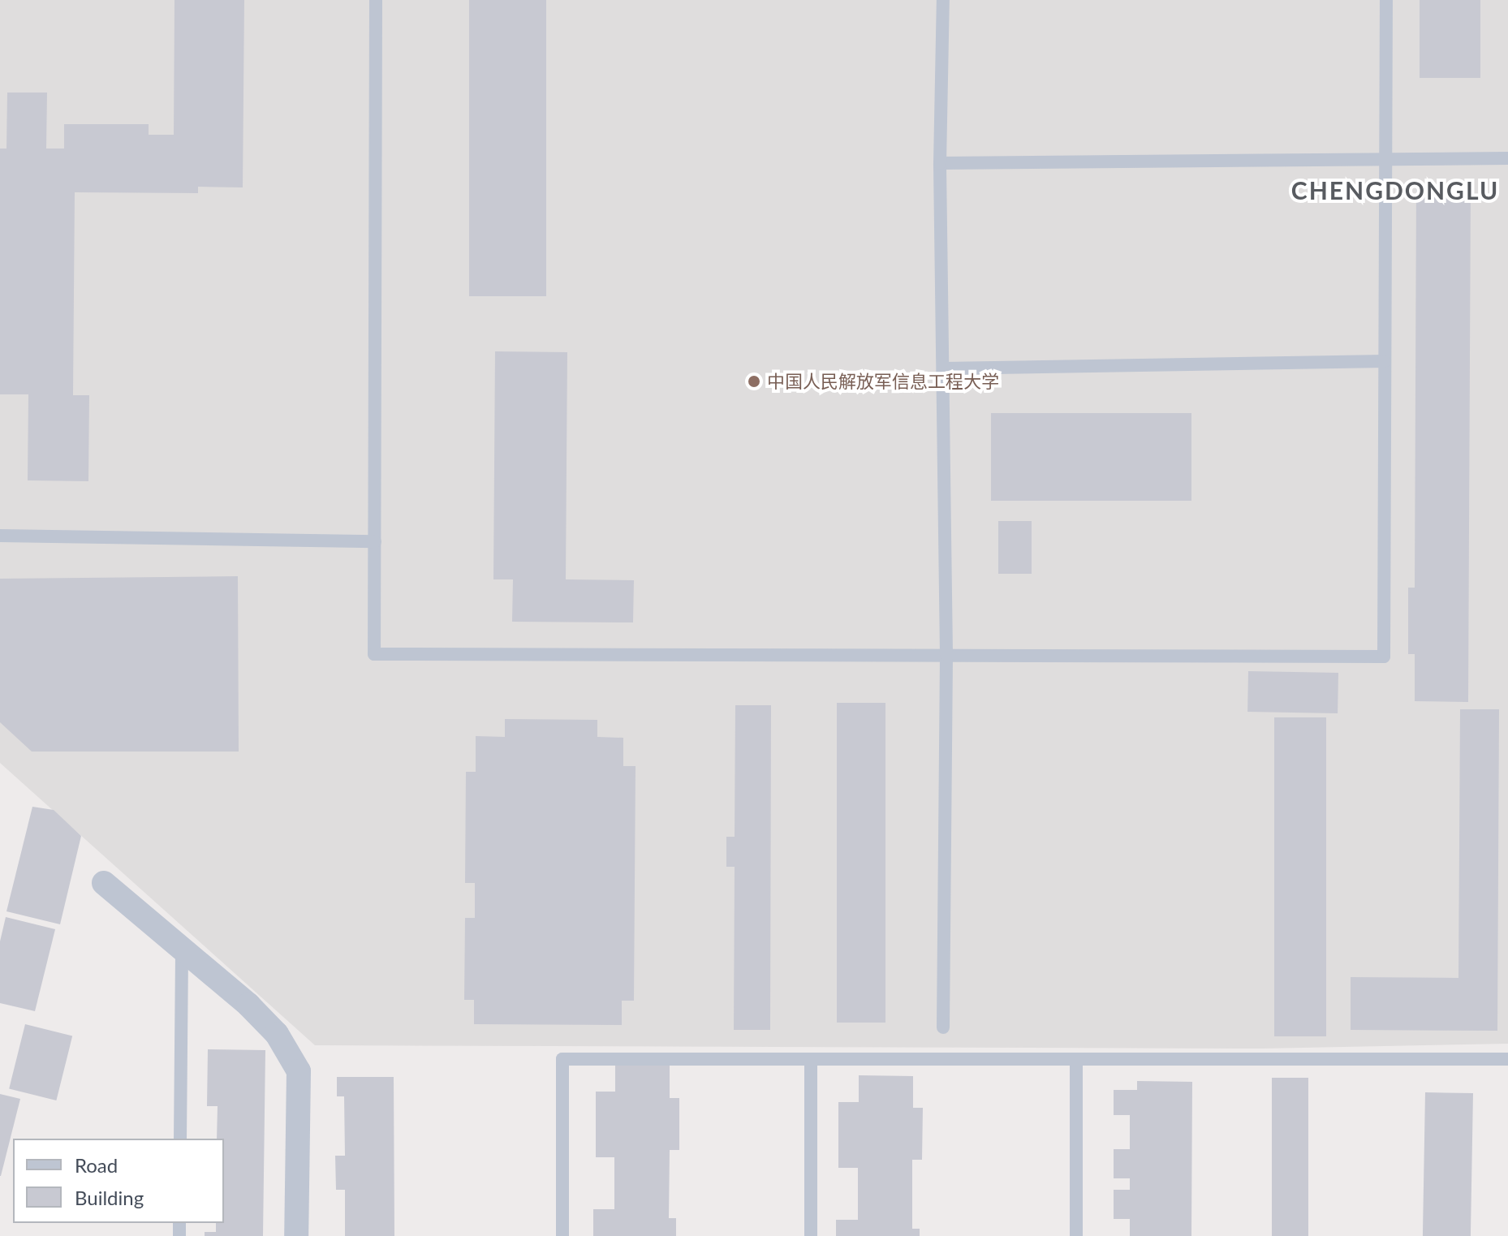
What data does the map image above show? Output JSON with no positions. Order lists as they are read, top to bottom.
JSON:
{
  "districts": ["CHENGDONGLU"],
  "places": ["中国人民解放军信息工程大学"],
  "legend": ["Road", "Building"]
}
